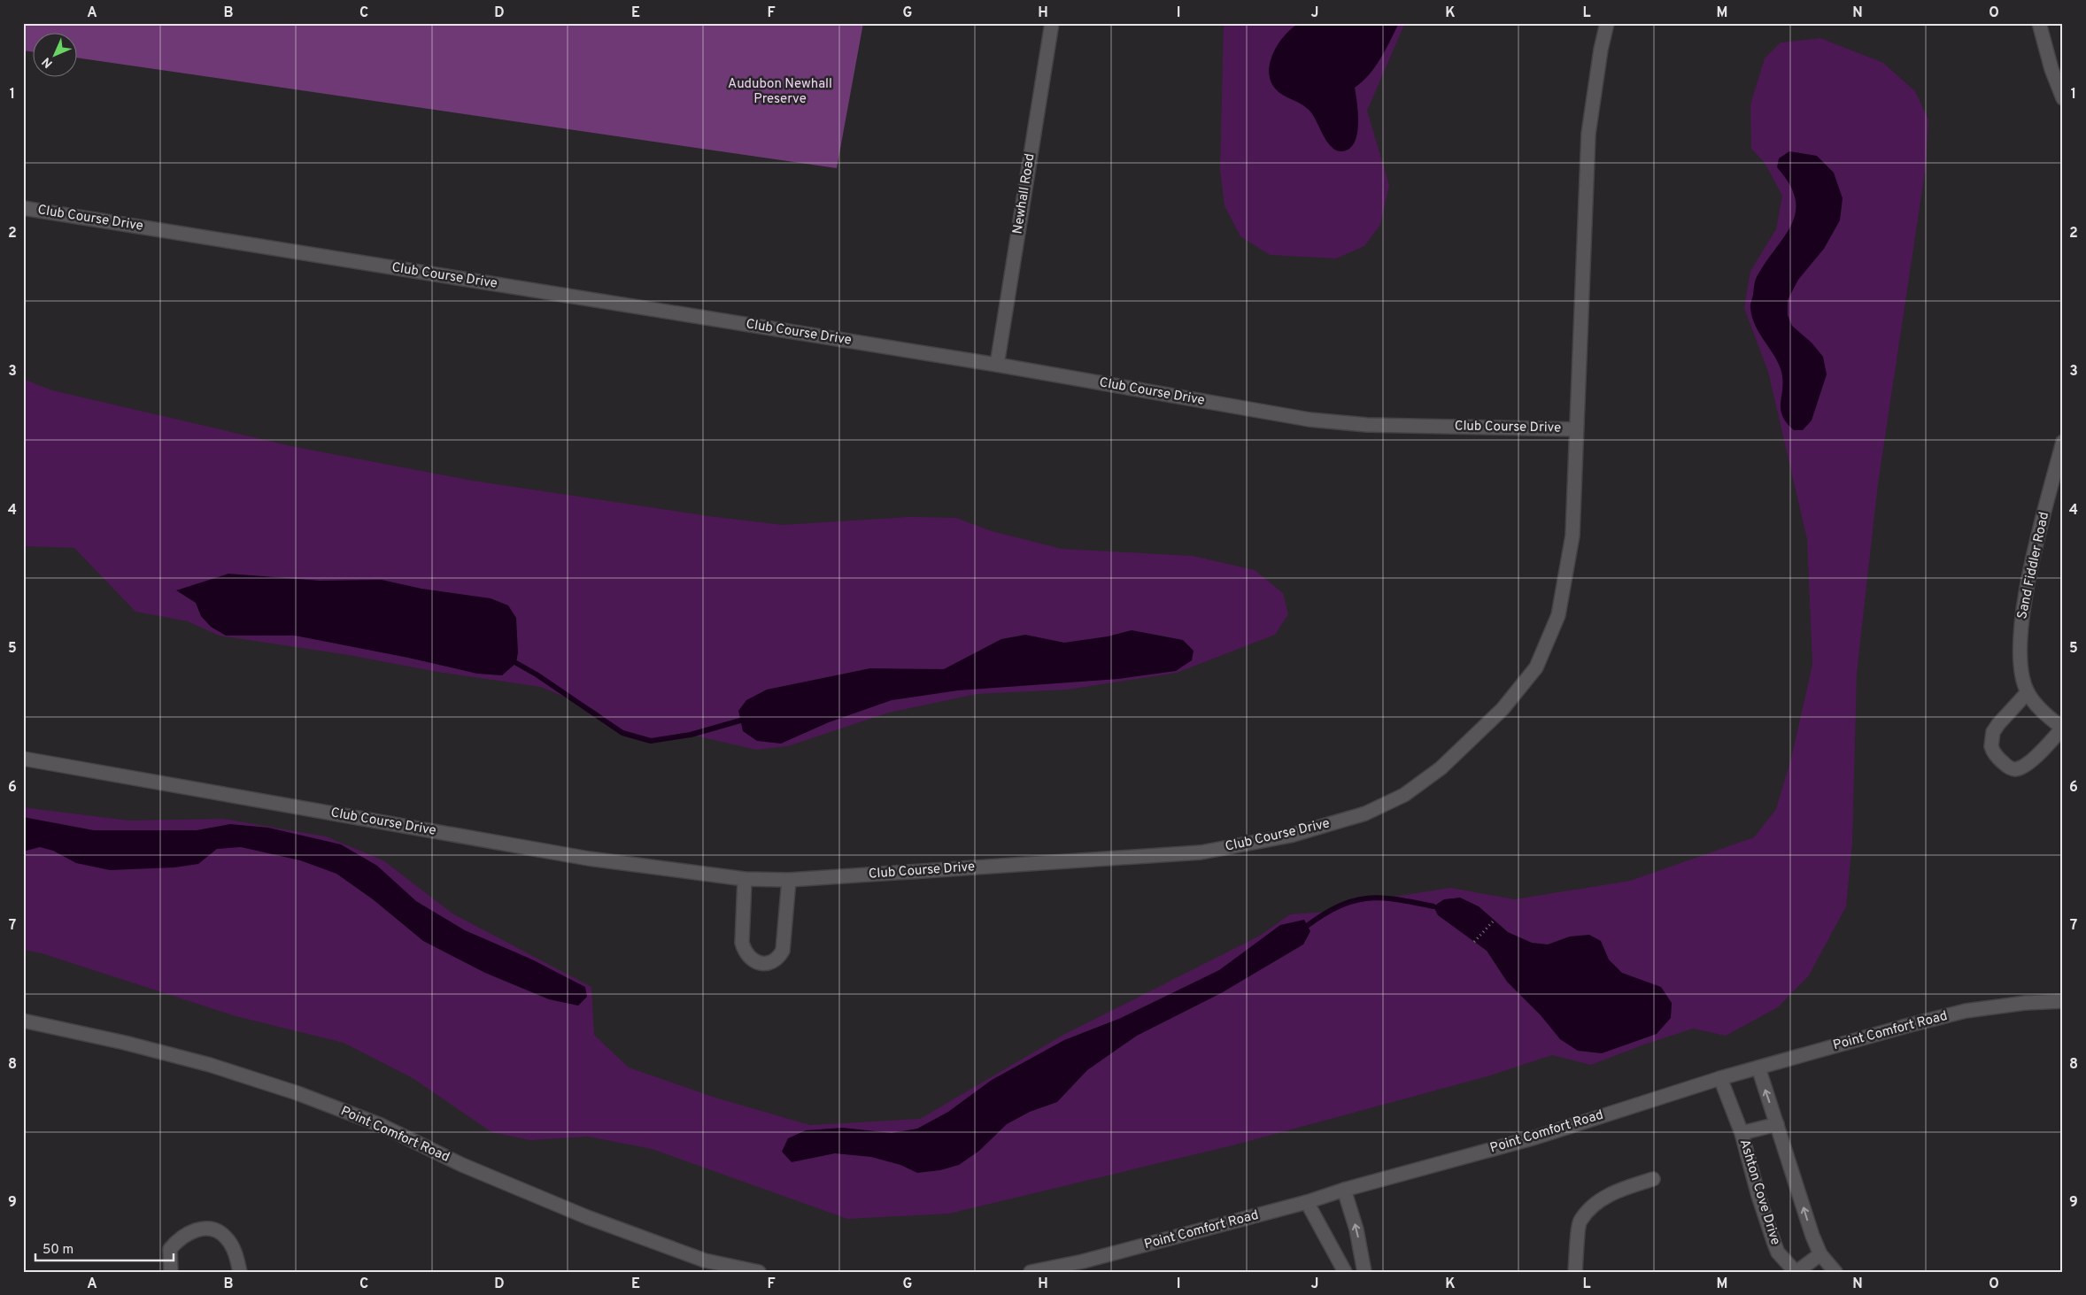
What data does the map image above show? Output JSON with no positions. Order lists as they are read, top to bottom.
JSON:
{
  "streets": {
    "street": [
      "Newhall Road",
      "Club Course Drive",
      "Sand Fiddler Road",
      "Point Comfort Road",
      "Ashton Cove Drive"
    ]
  },
  "crossings": [
    ["Newhall Road", "Club Course Drive"],
    ["Point Comfort Road", "Ashton Cove Drive"]
  ],
  "parks": ["Audubon Newhall Preserve"],
  "scale_bar": "50 m",
  "north": "bottom left",
  "grid": {
    "columns": [
      "A",
      "B",
      "C",
      "D",
      "E",
      "F",
      "G",
      "H",
      "I",
      "J",
      "K",
      "L",
      "M",
      "N",
      "O"
    ],
    "rows": [
      "1",
      "2",
      "3",
      "4",
      "5",
      "6",
      "7",
      "8",
      "9"
    ]
  }
}
